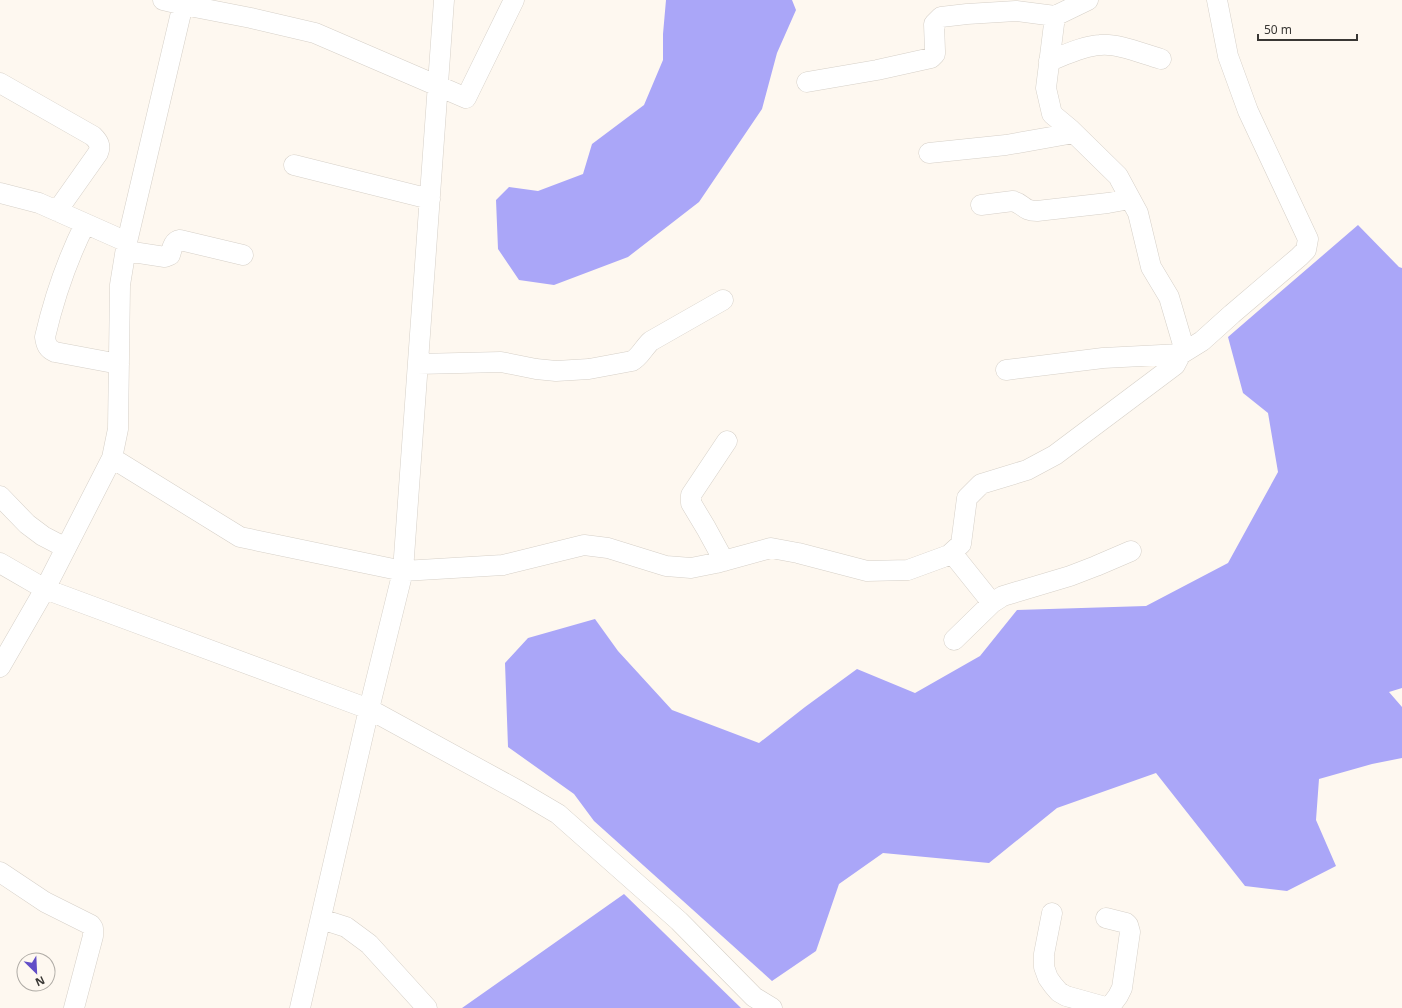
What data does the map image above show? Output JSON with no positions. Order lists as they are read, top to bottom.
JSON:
{
  "scale_bar": "50 m",
  "north": "bottom right"
}
